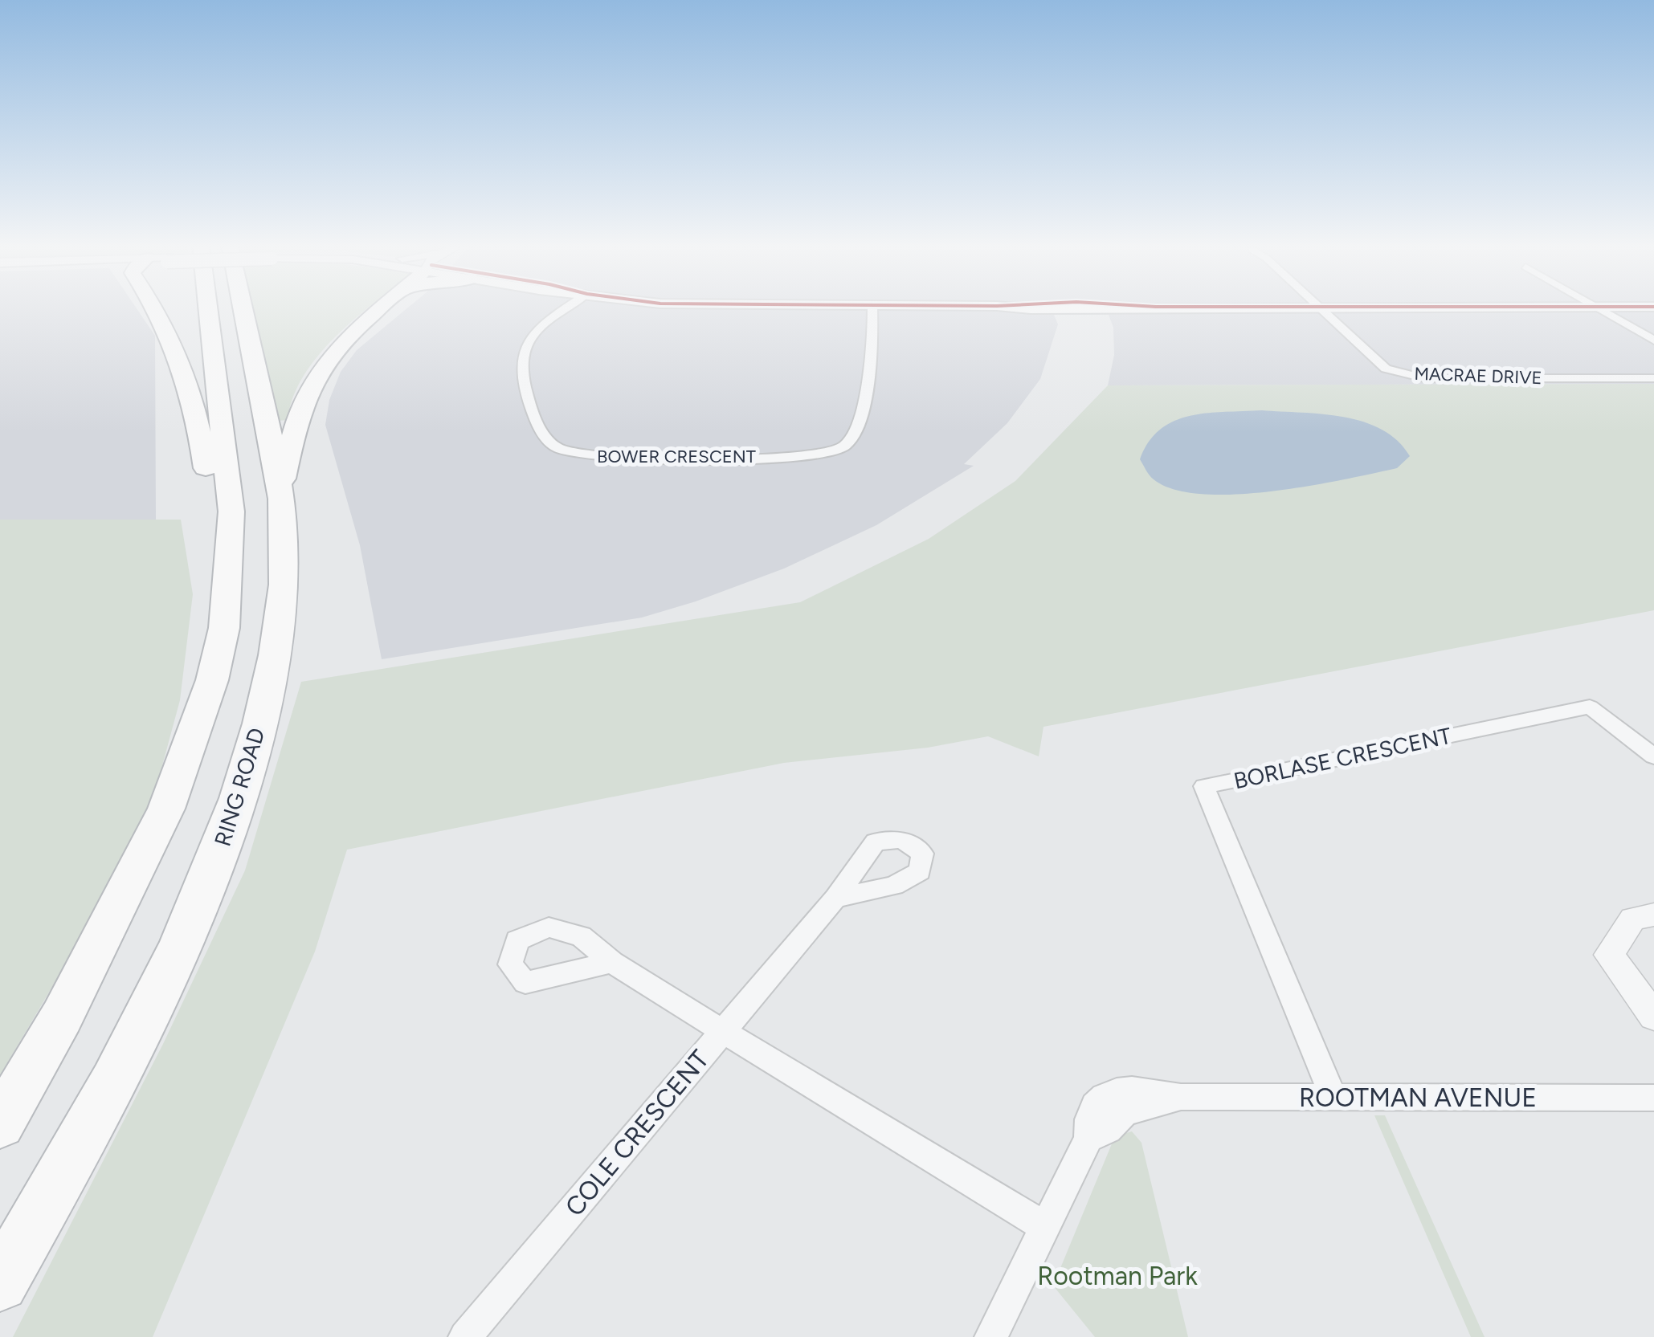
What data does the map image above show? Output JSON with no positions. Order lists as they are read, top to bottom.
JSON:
{
  "streets": {
    "highway": ["RING ROAD"],
    "street": [
      "MACRAE DRIVE",
      "BOWER CRESCENT",
      "BORLASE CRESCENT",
      "ROOTMAN AVENUE",
      "COLE CRESCENT"
    ]
  },
  "crossings": [
    ["BORLASE CRESCENT", "ROOTMAN AVENUE"],
    ["ROOTMAN AVENUE", "COLE CRESCENT"]
  ],
  "parks": ["Rootman Park"]
}
